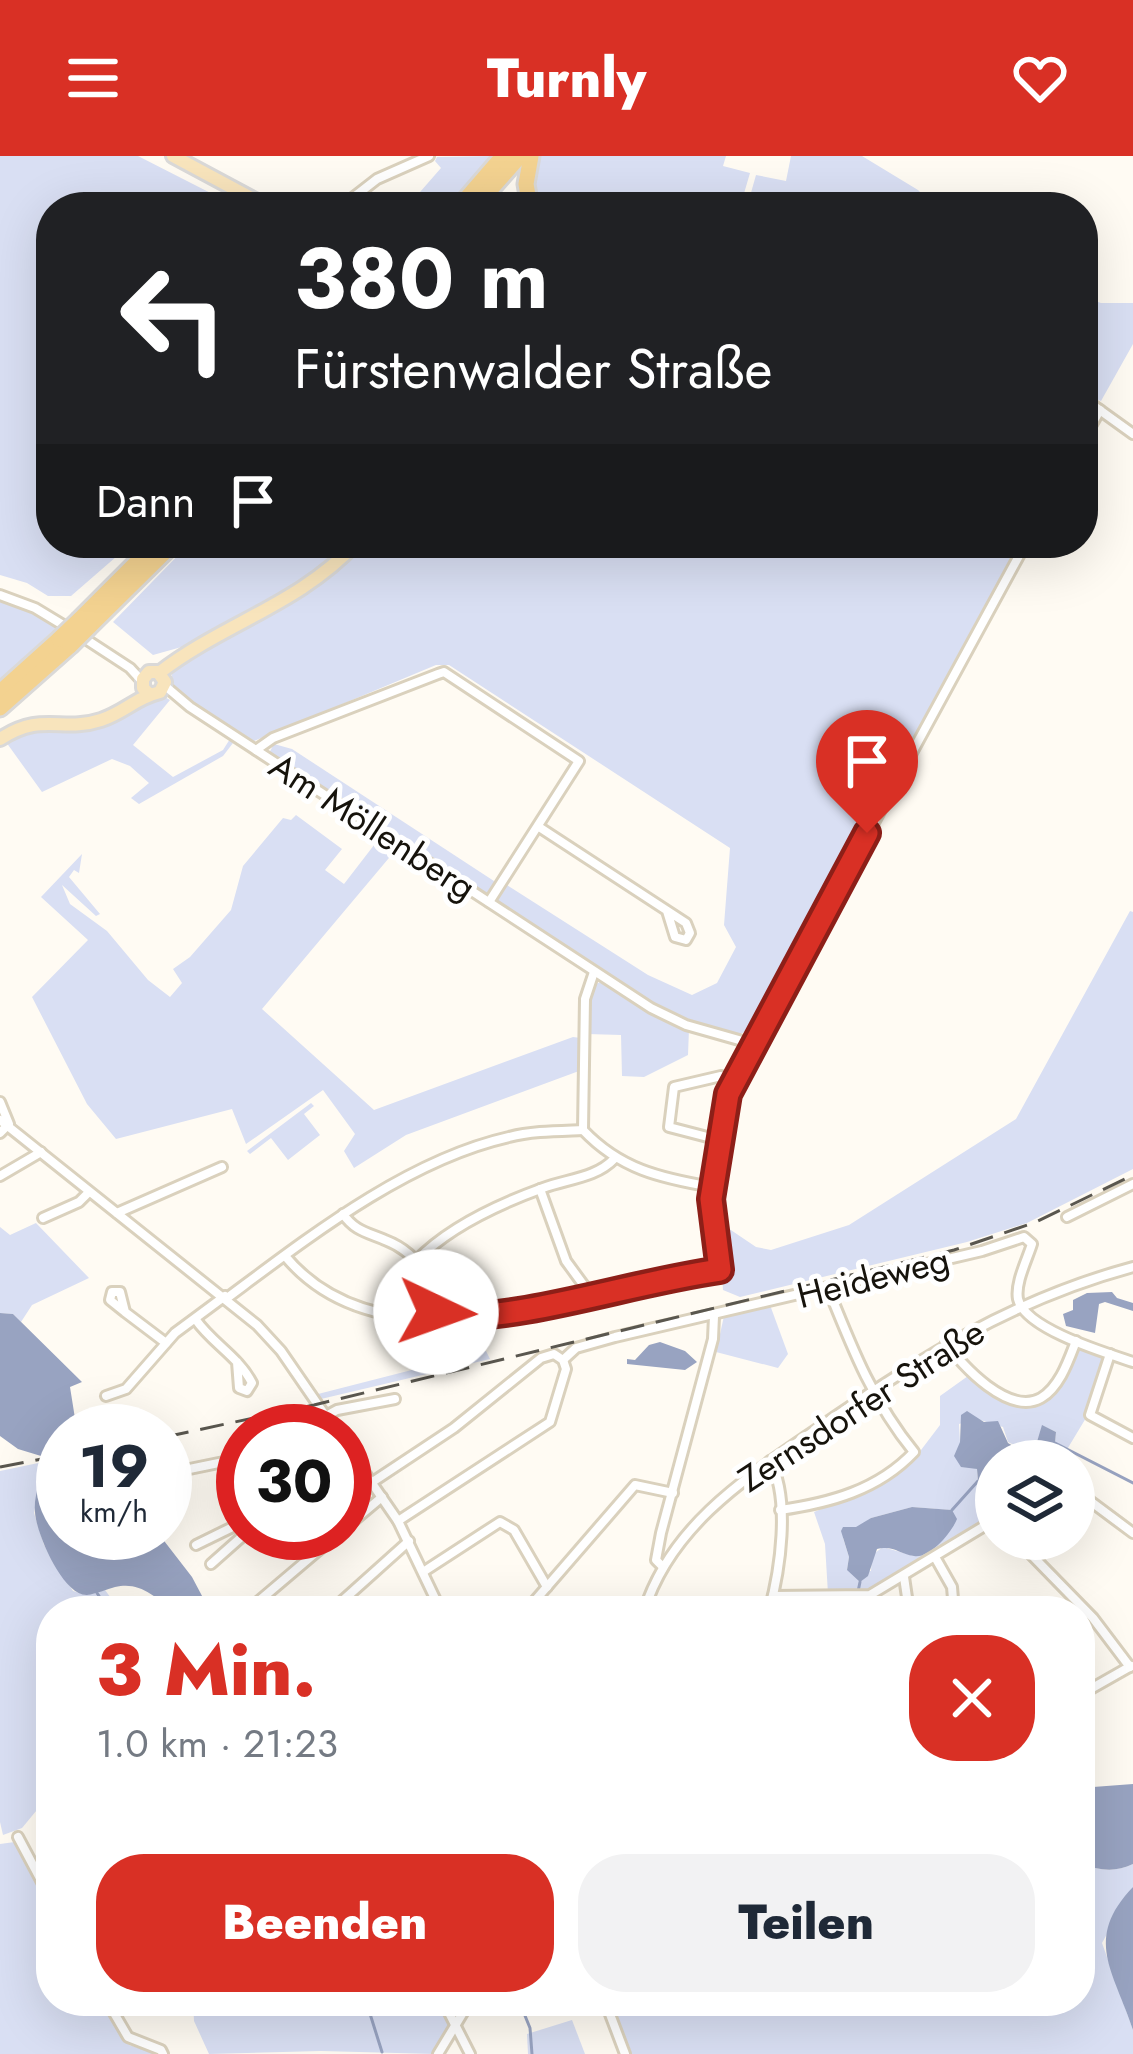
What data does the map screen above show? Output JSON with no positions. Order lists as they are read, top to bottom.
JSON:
{
  "streets": {
    "street": ["Am Möllenberg", "Heideweg", "Zernsdorfer Straße"]
  },
  "crossings": [
    ["Heideweg", "Zernsdorfer Straße"]
  ],
  "page": {
    "header": "Turnly",
    "turn": ["380 m", "Fürstenwalder Straße"],
    "then": "Dann",
    "speed": "19 km/h",
    "limit": "30",
    "heading": ["3 Min.", "1.0 km · 21:23"],
    "buttons": ["Beenden", "Teilen"]
  }
}
